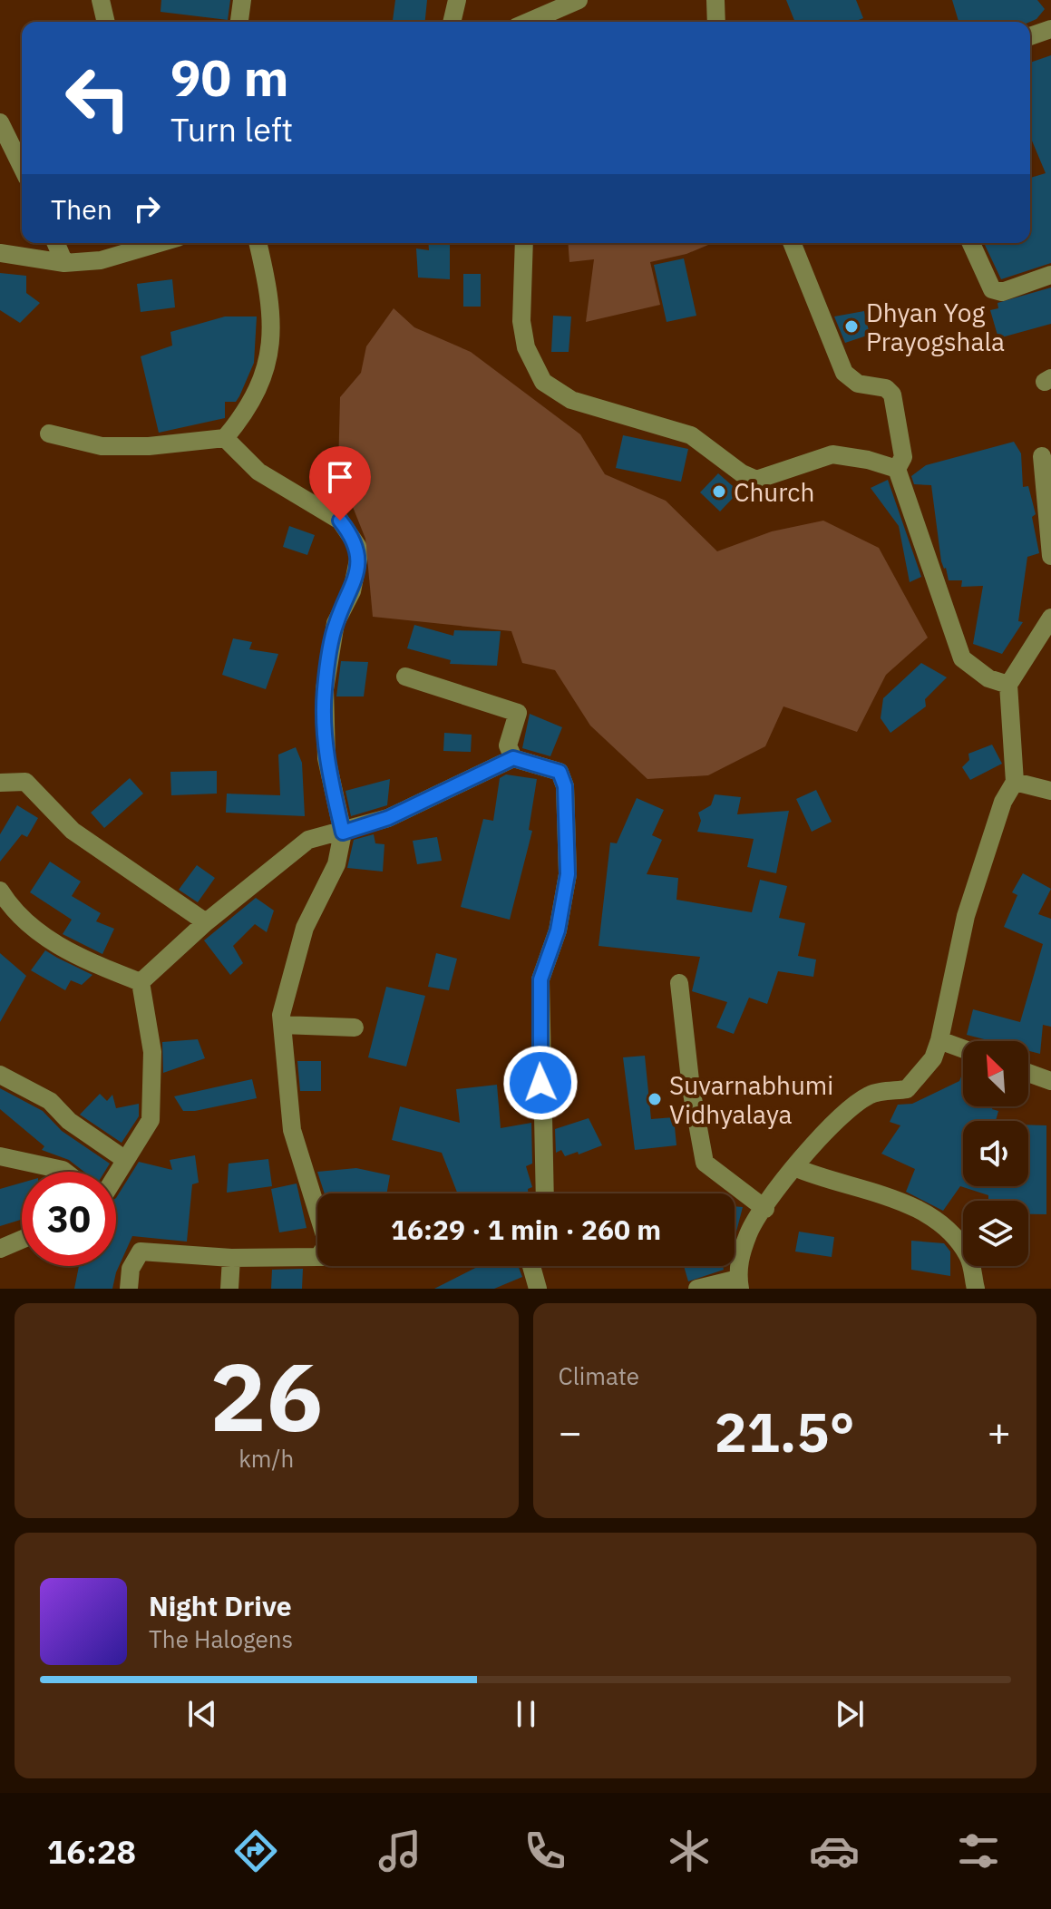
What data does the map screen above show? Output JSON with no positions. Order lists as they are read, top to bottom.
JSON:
{
  "places": ["Dhyan Yog Prayogshala", "Church", "Suvarnabhumi Vidhyalaya"],
  "north": "top left",
  "page": {
    "turn": ["90 m", "Turn left"],
    "then": "Then",
    "limit": "30",
    "trip": "16:29 · 1 min · 260 m",
    "tile": [
      ["26", "km/h"],
      "Climate"
    ],
    "heat": ["−", "21.5°", "+"],
    "song": ["Night Drive", "The Halogens"],
    "tabs": "16:28"
  }
}
